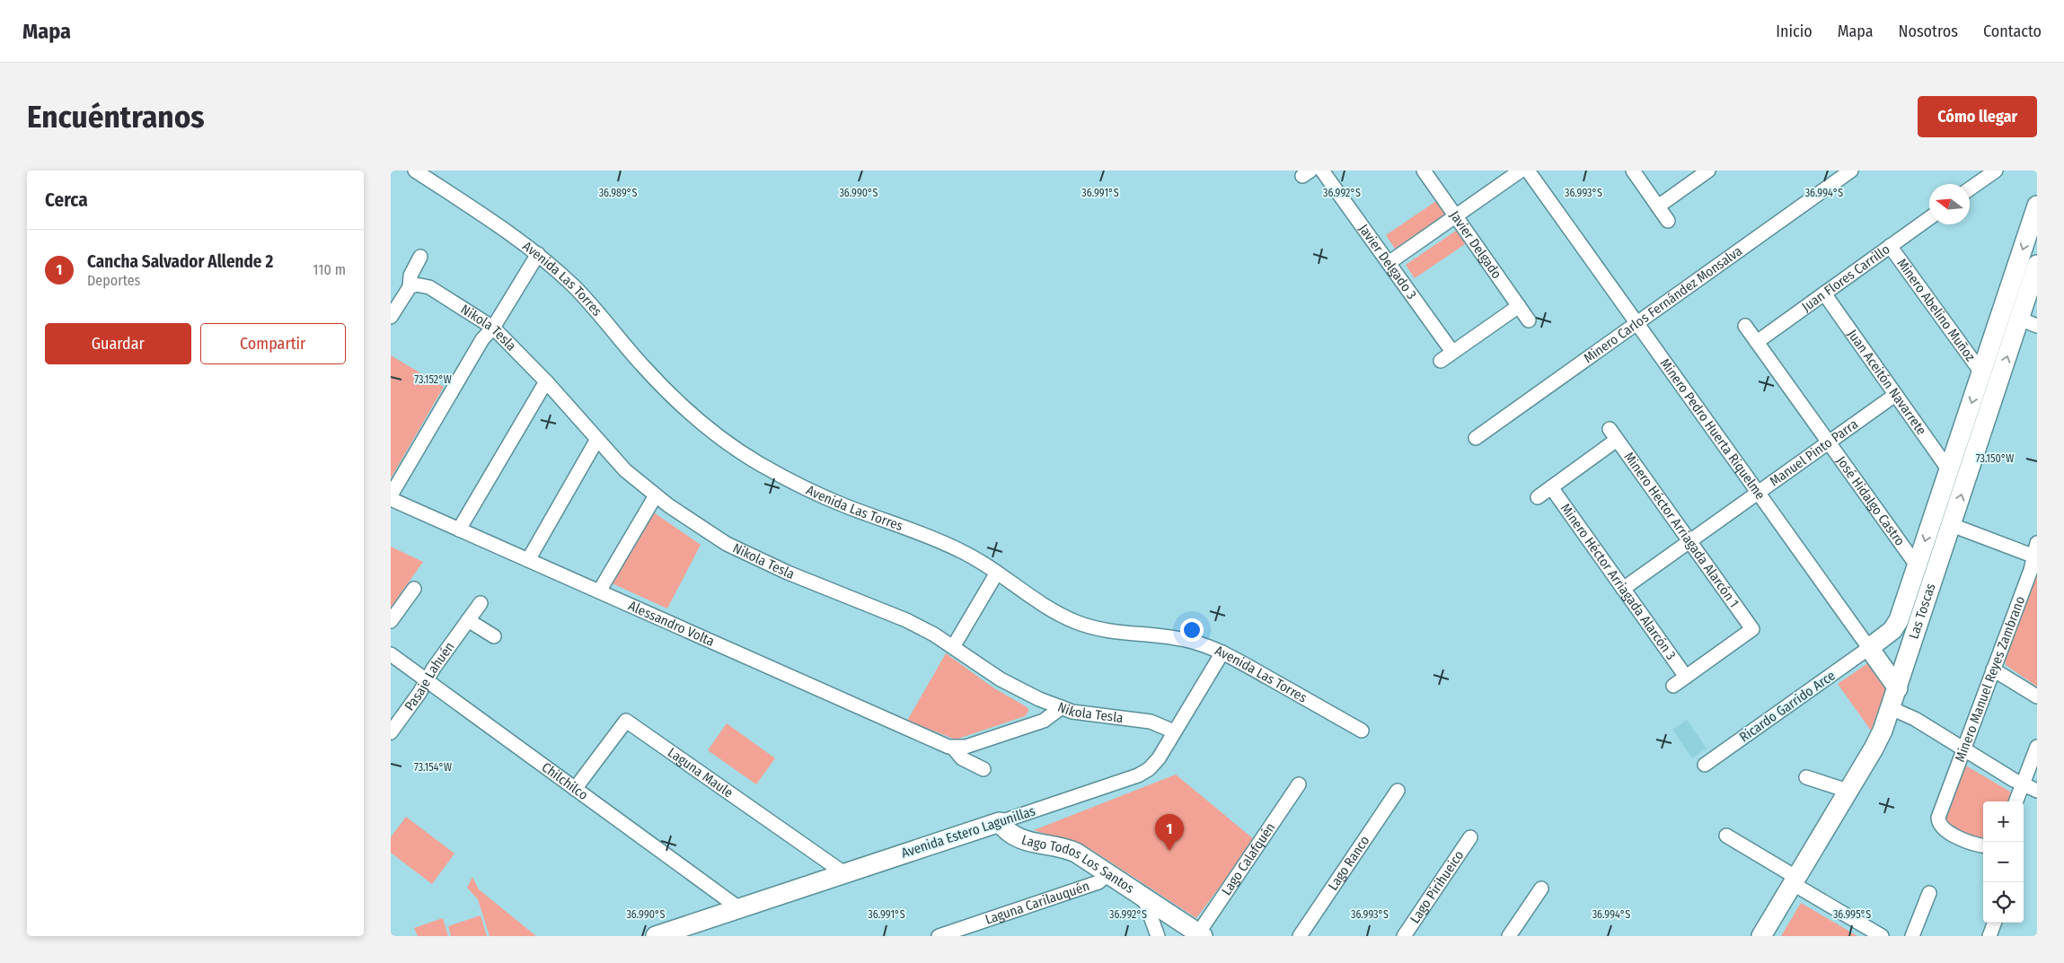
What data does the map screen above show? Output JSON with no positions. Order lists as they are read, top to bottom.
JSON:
{
  "streets": {
    "street": [
      "Javier Delgado",
      "Javier Delgado 3",
      "Juan Flores Carrillo",
      "Avenida Las Torres",
      "Minero Carlos Fernández Monsalva",
      "Minero Abelino Muñoz",
      "Nikola Tesla",
      "Juan Aceitón Navarrete",
      "Minero Pedro Huerta Riquelme",
      "Manuel Pinto Parra",
      "José Hidalgo Castro",
      "Minero Héctor Arriagada Alarcón 1",
      "Minero Héctor Arriagada Alarcón 3",
      "Las Toscas",
      "Alessandro Volta",
      "Pasaje Lahuén",
      "Minero Manuel Reyes Zambrano",
      "Ricardo Garrido Arce",
      "Laguna Maule",
      "Chilchilco",
      "Avenida Estero Lagunillas",
      "Lago Calafquén",
      "Lago Ranco",
      "Lago Todos Los Santos",
      "Lago Pirihueico",
      "Laguna Carilauquén"
    ]
  },
  "crossings": [
    ["Juan Flores Carrillo", "Minero Abelino Muñoz"],
    ["Juan Flores Carrillo", "Juan Aceitón Navarrete"],
    ["Juan Flores Carrillo", "José Hidalgo Castro"],
    ["Avenida Las Torres", "Avenida Estero Lagunillas"],
    ["Minero Carlos Fernández Monsalva", "Minero Pedro Huerta Riquelme"],
    ["Minero Abelino Muñoz", "Las Toscas"],
    ["Nikola Tesla", "Avenida Estero Lagunillas"],
    ["Juan Aceitón Navarrete", "Manuel Pinto Parra"],
    ["Juan Aceitón Navarrete", "Las Toscas"],
    ["Minero Pedro Huerta Riquelme", "Manuel Pinto Parra"],
    ["Minero Pedro Huerta Riquelme", "Las Toscas"],
    ["Minero Pedro Huerta Riquelme", "Ricardo Garrido Arce"],
    ["Manuel Pinto Parra", "José Hidalgo Castro"],
    ["Manuel Pinto Parra", "Minero Héctor Arriagada Alarcón 1"],
    ["Manuel Pinto Parra", "Minero Héctor Arriagada Alarcón 3"],
    ["José Hidalgo Castro", "Las Toscas"],
    ["Minero Héctor Arriagada Alarcón 1", "Minero Héctor Arriagada Alarcón 3"],
    ["Las Toscas", "Ricardo Garrido Arce"],
    ["Pasaje Lahuén", "Chilchilco"],
    ["Laguna Maule", "Chilchilco"],
    ["Laguna Maule", "Avenida Estero Lagunillas"],
    ["Chilchilco", "Avenida Estero Lagunillas"],
    ["Avenida Estero Lagunillas", "Lago Todos Los Santos"],
    ["Lago Calafquén", "Lago Todos Los Santos"],
    ["Lago Todos Los Santos", "Laguna Carilauquén"]
  ],
  "north": "left",
  "page": {
    "header": "Mapa",
    "nav": [
      "Inicio",
      "Mapa",
      "Nosotros",
      "Contacto"
    ],
    "buttons": [
      "Cómo llegar",
      ["Guardar", "Compartir"]
    ],
    "title": "Encuéntranos",
    "heading": "Cerca",
    "list": [
      {
        "mark": "1",
        "name": "Cancha Salvador Allende 2",
        "note": "Deportes",
        "value": "110 m"
      }
    ],
    "map_buttons": ["+", "−"],
    "pins": "1"
  },
  "coordinates": [
    "36.989°S",
    "36.990°S",
    "36.991°S",
    "36.992°S",
    "36.993°S",
    "36.994°S",
    "73.152°W",
    "73.150°W",
    "73.154°W",
    "36.995°S"
  ]
}
